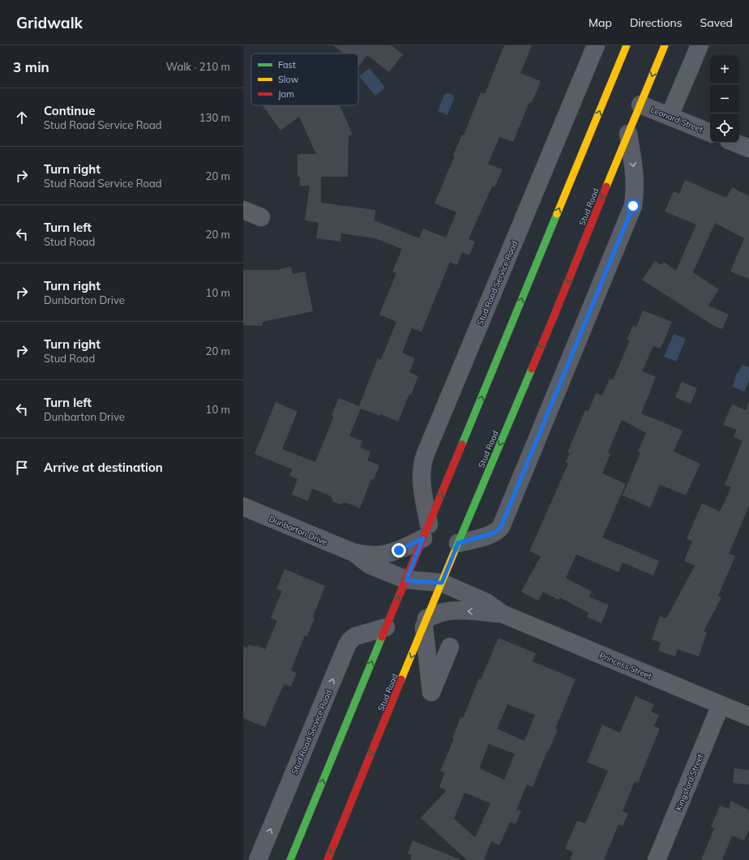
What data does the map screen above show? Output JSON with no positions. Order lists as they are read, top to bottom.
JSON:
{
  "streets": {
    "main road": ["Stud Road"],
    "street": [
      "Leonard Street",
      "Stud Road Service Road",
      "Dunbarton Drive",
      "Princess Street",
      "Kingsford Street"
    ]
  },
  "crossings": [
    ["Leonard Street", "Stud Road"],
    ["Stud Road", "Dunbarton Drive"],
    ["Stud Road", "Princess Street"],
    ["Stud Road Service Road", "Dunbarton Drive"],
    ["Dunbarton Drive", "Princess Street"],
    ["Princess Street", "Kingsford Street"]
  ],
  "legend": ["Fast", "Slow", "Jam"],
  "page": {
    "header": "Gridwalk",
    "nav": ["Map", "Directions", "Saved"],
    "heading": ["3 min", "Walk · 210 m"],
    "map_buttons": ["+", "−"],
    "list": [
      ["Continue", "Stud Road Service Road", "130 m"],
      ["Turn right", "Stud Road Service Road", "20 m"],
      ["Turn left", "Stud Road", "20 m"],
      ["Turn right", "Dunbarton Drive", "10 m"],
      ["Turn right", "Stud Road", "20 m"],
      ["Turn left", "Dunbarton Drive", "10 m"],
      "Arrive at destination"
    ]
  }
}
